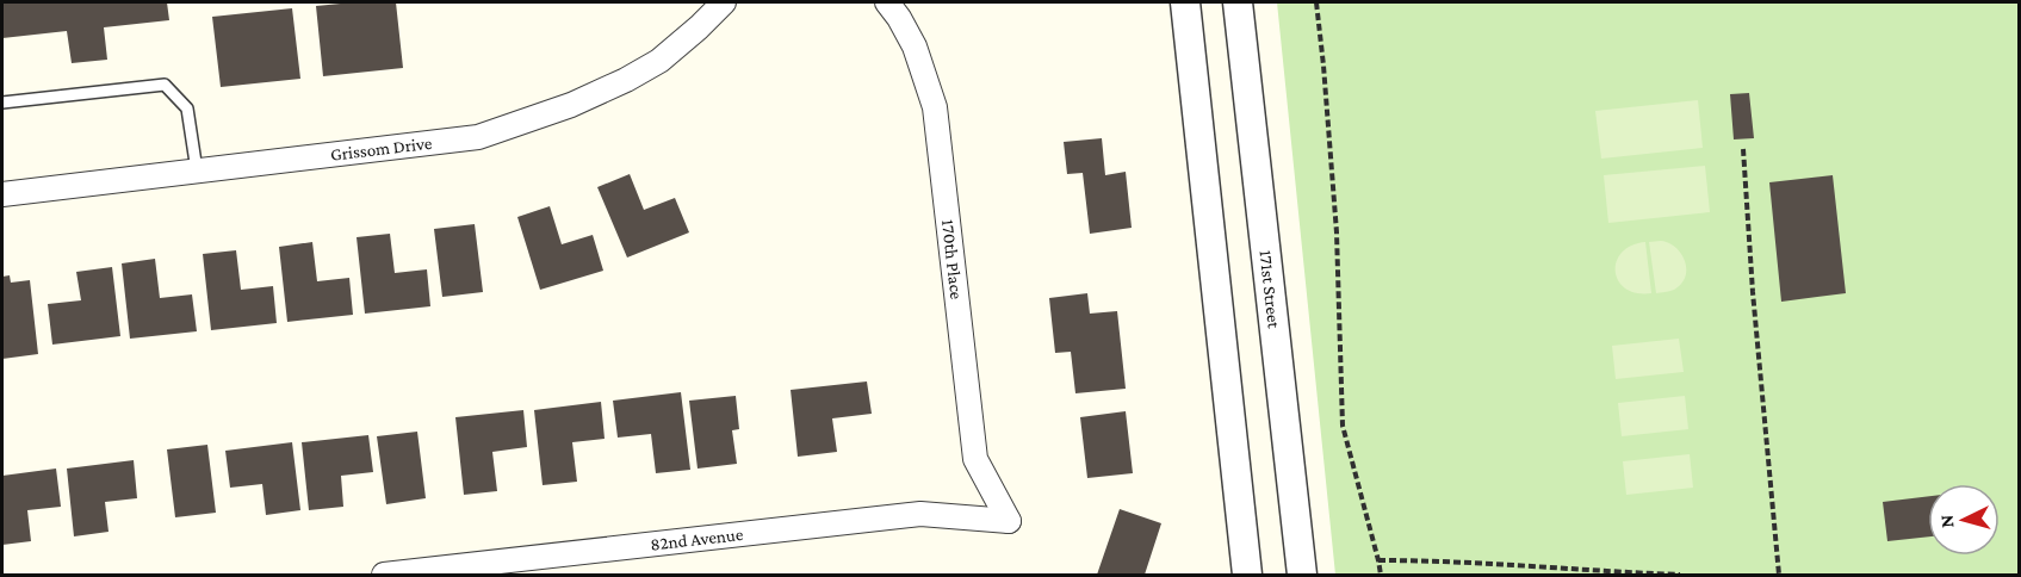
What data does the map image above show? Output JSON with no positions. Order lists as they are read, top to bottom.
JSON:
{
  "streets": {
    "street": [
      "Grissom Drive",
      "170th Place",
      "171st Street",
      "82nd Avenue"
    ]
  },
  "crossings": [
    ["170th Place", "82nd Avenue"]
  ],
  "north": "left"
}
